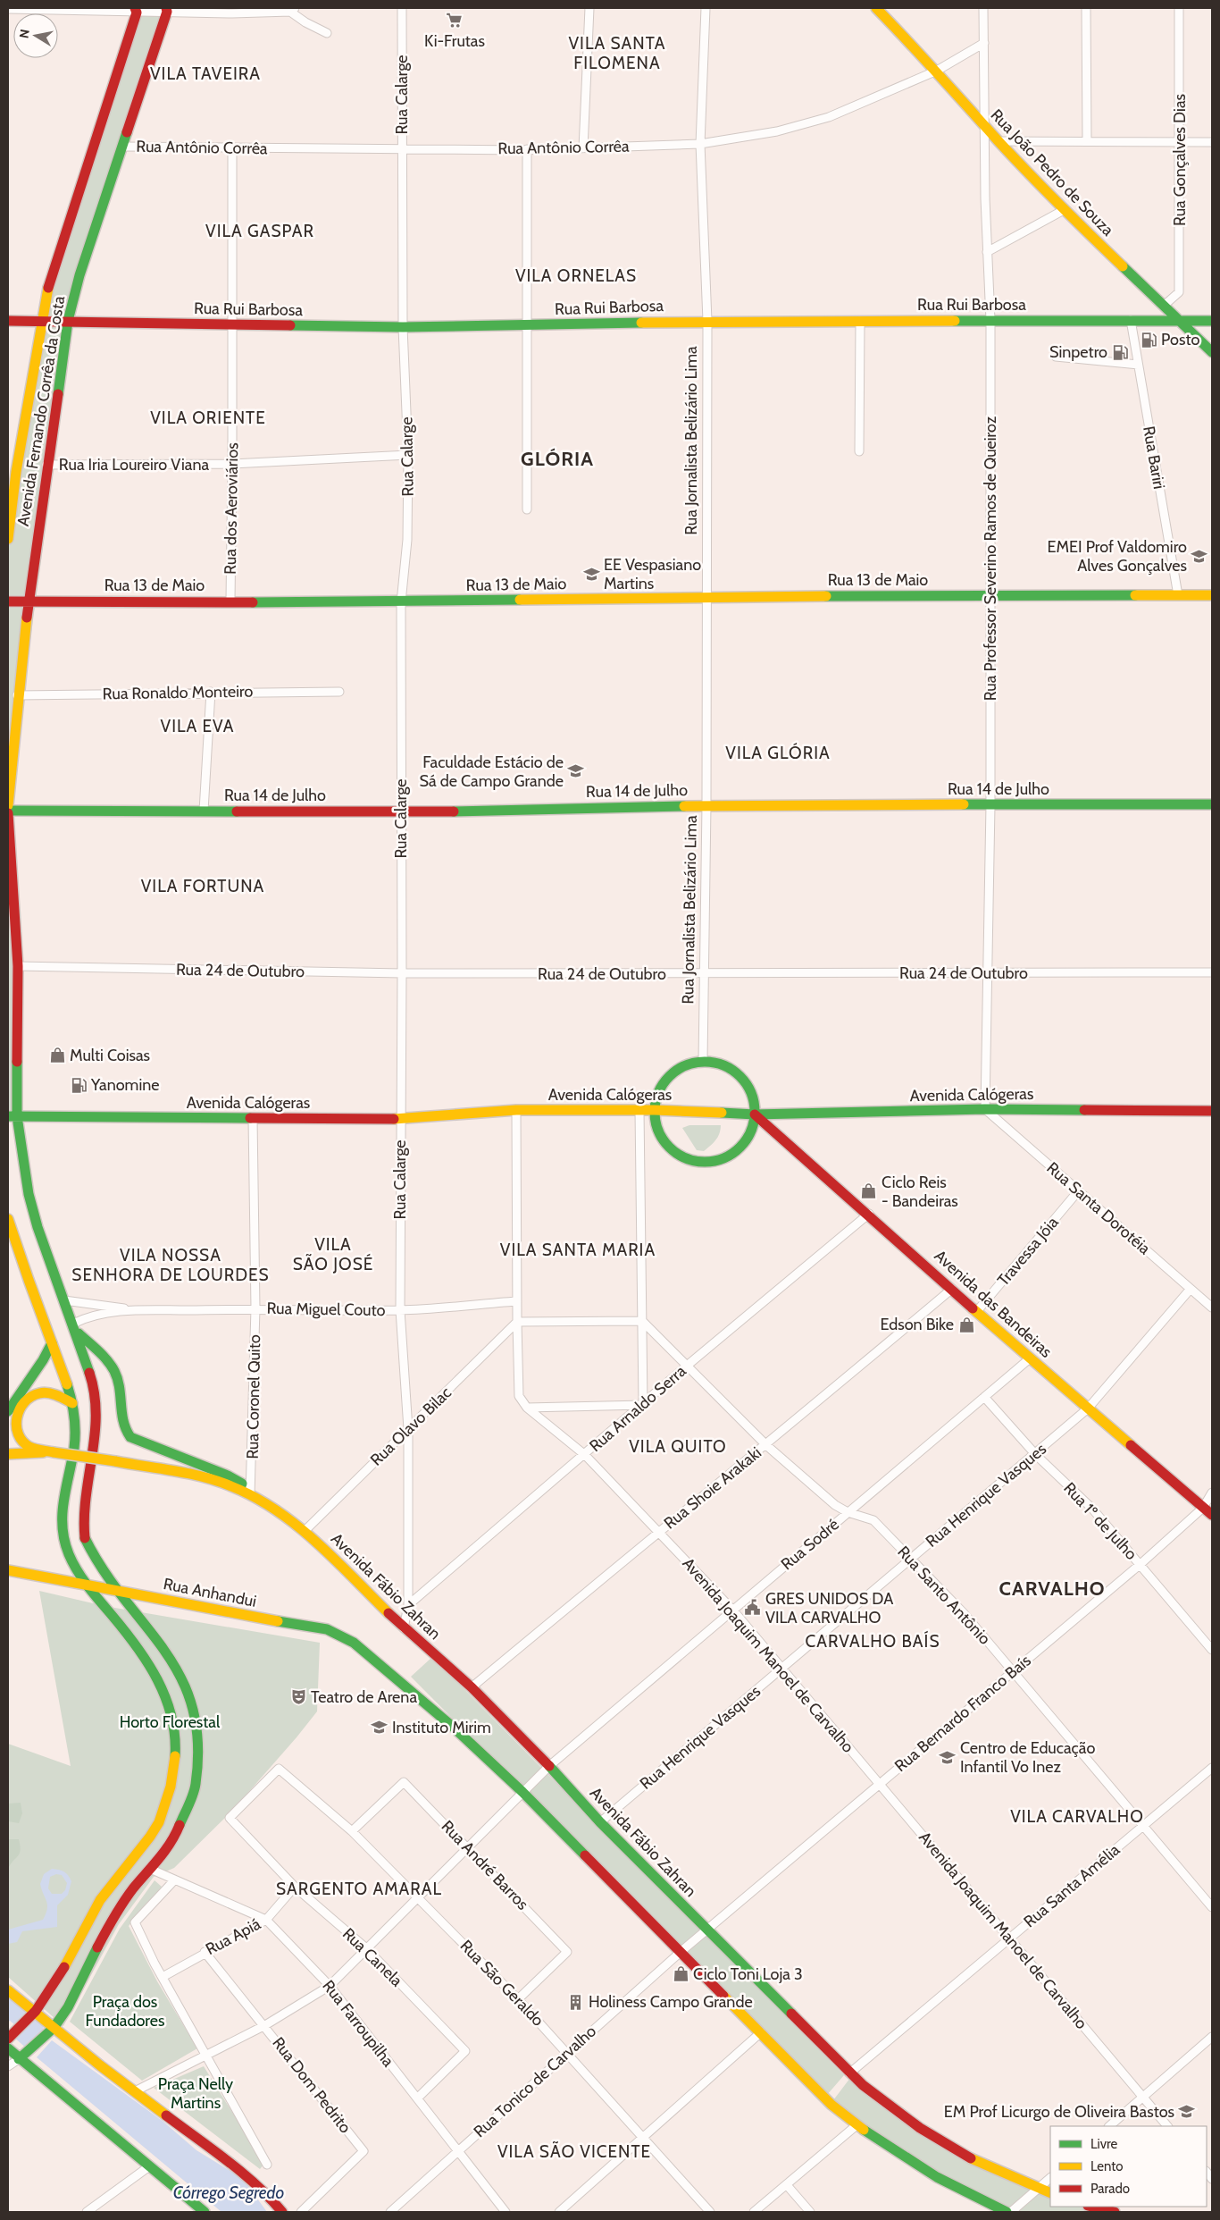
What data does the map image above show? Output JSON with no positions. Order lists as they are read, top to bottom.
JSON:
{
  "streets": {
    "main road": [
      "Rua João Pedro de Souza",
      "Rua Rui Barbosa",
      "Avenida Fernando Corrêa da Costa",
      "Rua 13 de Maio",
      "Rua 14 de Julho",
      "Avenida Calógeras",
      "Avenida das Bandeiras",
      "Avenida Fábio Zahran",
      "Rua Anhandui"
    ],
    "street": [
      "Rua Calarge",
      "Rua Antônio Corrêa",
      "Rua Gonçalves Dias",
      "Rua Jornalista Belizário Lima",
      "Rua Bariri",
      "Rua Iria Loureiro Viana",
      "Rua dos Aeroviários",
      "Rua Professor Severino Ramos de Queiroz",
      "Rua Ronaldo Monteiro",
      "Rua 24 de Outubro",
      "Rua Santa Dorotéia",
      "Travessa Jóia",
      "Rua Miguel Couto",
      "Rua Coronel Quito",
      "Rua Arnaldo Serra",
      "Rua Olavo Bilac",
      "Rua Shoie Arakaki",
      "Rua Henrique Vasques",
      "Rua 1º de Julho",
      "Rua Sodré",
      "Rua Santo Antônio",
      "Avenida Joaquim Manoel de Carvalho",
      "Rua Bernardo Franco Baís",
      "Rua André Barros",
      "Rua Santa Amélia",
      "Rua Apiá",
      "Rua Canela",
      "Rua São Geraldo",
      "Rua Farroupilha",
      "Rua Tonico de Carvalho",
      "Rua Dom Pedrito"
    ]
  },
  "crossings": [
    ["Rua Calarge", "Rua Antônio Corrêa"],
    ["Rua Calarge", "Rua Rui Barbosa"],
    ["Rua Calarge", "Rua Iria Loureiro Viana"],
    ["Rua Calarge", "Rua 13 de Maio"],
    ["Rua Calarge", "Rua 14 de Julho"],
    ["Rua Calarge", "Rua 24 de Outubro"],
    ["Rua Calarge", "Avenida Calógeras"],
    ["Rua Calarge", "Rua Miguel Couto"],
    ["Rua Calarge", "Rua Arnaldo Serra"],
    ["Rua Calarge", "Rua Olavo Bilac"],
    ["Rua Calarge", "Avenida Fábio Zahran"],
    ["Rua Antônio Corrêa", "Rua João Pedro de Souza"],
    ["Rua Antônio Corrêa", "Avenida Fernando Corrêa da Costa"],
    ["Rua Antônio Corrêa", "Rua Jornalista Belizário Lima"],
    ["Rua Antônio Corrêa", "Rua dos Aeroviários"],
    ["Rua Antônio Corrêa", "Rua Professor Severino Ramos de Queiroz"],
    ["Rua Gonçalves Dias", "Rua João Pedro de Souza"],
    ["Rua João Pedro de Souza", "Rua Rui Barbosa"],
    ["Rua João Pedro de Souza", "Rua Professor Severino Ramos de Queiroz"],
    ["Rua Rui Barbosa", "Avenida Fernando Corrêa da Costa"],
    ["Rua Rui Barbosa", "Rua Jornalista Belizário Lima"],
    ["Rua Rui Barbosa", "Rua Bariri"],
    ["Rua Rui Barbosa", "Rua dos Aeroviários"],
    ["Rua Rui Barbosa", "Rua Professor Severino Ramos de Queiroz"],
    ["Avenida Fernando Corrêa da Costa", "Rua Iria Loureiro Viana"],
    ["Avenida Fernando Corrêa da Costa", "Rua 13 de Maio"],
    ["Avenida Fernando Corrêa da Costa", "Rua Ronaldo Monteiro"],
    ["Rua Jornalista Belizário Lima", "Rua 13 de Maio"],
    ["Rua Jornalista Belizário Lima", "Rua 14 de Julho"],
    ["Rua Jornalista Belizário Lima", "Rua 24 de Outubro"],
    ["Rua Bariri", "Rua 13 de Maio"],
    ["Rua Iria Loureiro Viana", "Rua dos Aeroviários"],
    ["Rua dos Aeroviários", "Rua 13 de Maio"],
    ["Rua Professor Severino Ramos de Queiroz", "Rua 13 de Maio"],
    ["Rua Professor Severino Ramos de Queiroz", "Rua 14 de Julho"],
    ["Rua Professor Severino Ramos de Queiroz", "Rua 24 de Outubro"],
    ["Rua Professor Severino Ramos de Queiroz", "Avenida Calógeras"],
    ["Rua Professor Severino Ramos de Queiroz", "Rua Santa Dorotéia"],
    ["Avenida Calógeras", "Rua Santa Dorotéia"],
    ["Avenida Calógeras", "Avenida das Bandeiras"],
    ["Avenida Calógeras", "Rua Coronel Quito"],
    ["Avenida Calógeras", "Avenida Joaquim Manoel de Carvalho"],
    ["Rua Santa Dorotéia", "Travessa Jóia"],
    ["Rua Santa Dorotéia", "Rua Henrique Vasques"],
    ["Travessa Jóia", "Avenida das Bandeiras"],
    ["Avenida das Bandeiras", "Rua Arnaldo Serra"],
    ["Avenida das Bandeiras", "Rua Shoie Arakaki"],
    ["Avenida das Bandeiras", "Rua Henrique Vasques"],
    ["Avenida das Bandeiras", "Rua Sodré"],
    ["Avenida das Bandeiras", "Rua Bernardo Franco Baís"],
    ["Rua Miguel Couto", "Rua Coronel Quito"],
    ["Rua Miguel Couto", "Avenida Joaquim Manoel de Carvalho"],
    ["Rua Coronel Quito", "Avenida Fábio Zahran"],
    ["Rua Arnaldo Serra", "Rua Santo Antônio"],
    ["Rua Arnaldo Serra", "Avenida Joaquim Manoel de Carvalho"],
    ["Rua Olavo Bilac", "Avenida Fábio Zahran"],
    ["Rua Olavo Bilac", "Avenida Joaquim Manoel de Carvalho"],
    ["Rua Shoie Arakaki", "Avenida Fábio Zahran"],
    ["Rua Shoie Arakaki", "Rua Santo Antônio"],
    ["Rua Shoie Arakaki", "Avenida Joaquim Manoel de Carvalho"],
    ["Rua Henrique Vasques", "Rua 1º de Julho"],
    ["Rua Henrique Vasques", "Avenida Fábio Zahran"],
    ["Rua Henrique Vasques", "Rua Santo Antônio"],
    ["Rua Henrique Vasques", "Avenida Joaquim Manoel de Carvalho"],
    ["Rua 1º de Julho", "Rua Sodré"],
    ["Rua 1º de Julho", "Rua Bernardo Franco Baís"],
    ["Rua Sodré", "Avenida Fábio Zahran"],
    ["Rua Sodré", "Rua Anhandui"],
    ["Rua Sodré", "Rua Santo Antônio"],
    ["Rua Sodré", "Avenida Joaquim Manoel de Carvalho"],
    ["Rua Sodré", "Rua André Barros"],
    ["Rua Sodré", "Rua Canela"],
    ["Rua Sodré", "Rua São Geraldo"],
    ["Rua Sodré", "Rua Farroupilha"],
    ["Rua Sodré", "Rua Dom Pedrito"],
    ["Avenida Fábio Zahran", "Rua Bernardo Franco Baís"],
    ["Avenida Fábio Zahran", "Rua Santa Amélia"],
    ["Avenida Fábio Zahran", "Rua Tonico de Carvalho"],
    ["Rua Santo Antônio", "Rua Bernardo Franco Baís"],
    ["Rua Santo Antônio", "Rua Santa Amélia"],
    ["Avenida Joaquim Manoel de Carvalho", "Rua Bernardo Franco Baís"],
    ["Avenida Joaquim Manoel de Carvalho", "Rua Santa Amélia"],
    ["Rua Bernardo Franco Baís", "Rua Tonico de Carvalho"],
    ["Rua André Barros", "Rua São Geraldo"],
    ["Rua Apiá", "Rua Canela"],
    ["Rua Apiá", "Rua Farroupilha"],
    ["Rua Apiá", "Rua Dom Pedrito"],
    ["Rua Canela", "Rua São Geraldo"],
    ["Rua Canela", "Rua Farroupilha"],
    ["Rua São Geraldo", "Rua Tonico de Carvalho"],
    ["Rua Farroupilha", "Rua Tonico de Carvalho"]
  ],
  "districts": [
    "VILA SANTA FILOMENA",
    "VILA TAVEIRA",
    "VILA GASPAR",
    "VILA ORNELAS",
    "VILA ORIENTE",
    "GLÓRIA",
    "VILA EVA",
    "VILA GLÓRIA",
    "VILA FORTUNA",
    "VILA SÃO JOSÉ",
    "VILA SANTA MARIA",
    "VILA NOSSA SENHORA DE LOURDES",
    "VILA QUITO",
    "CARVALHO",
    "CARVALHO BAÍS",
    "VILA CARVALHO",
    "SARGENTO AMARAL",
    "VILA SÃO VICENTE"
  ],
  "water": ["Córrego Segredo"],
  "parks": ["Horto Florestal", "Praça dos Fundadores", "Praça Nelly Martins"],
  "places": {
    "supermarket": ["Ki-Frutas"],
    "fuel station": ["Posto", "Sinpetro", "Yanomine"],
    "school or university": [
      "EMEI Prof Valdomiro Alves Gonçalves",
      "EE Vespasiano Martins",
      "Faculdade Estácio de Sá de Campo Grande",
      "Instituto Mirim",
      "Centro de Educação Infantil Vo Inez",
      "EM Prof Licurgo de Oliveira Bastos"
    ],
    "shop": [
      "Multi Coisas",
      "Ciclo Reis - Bandeiras",
      "Edson Bike",
      "Ciclo Toni Loja 3"
    ],
    "public building": ["GRES UNIDOS DA VILA CARVALHO"],
    "theatre": ["Teatro de Arena"],
    "building": ["Holiness Campo Grande"]
  },
  "legend": ["Livre", "Lento", "Parado"],
  "north": "left"
}
